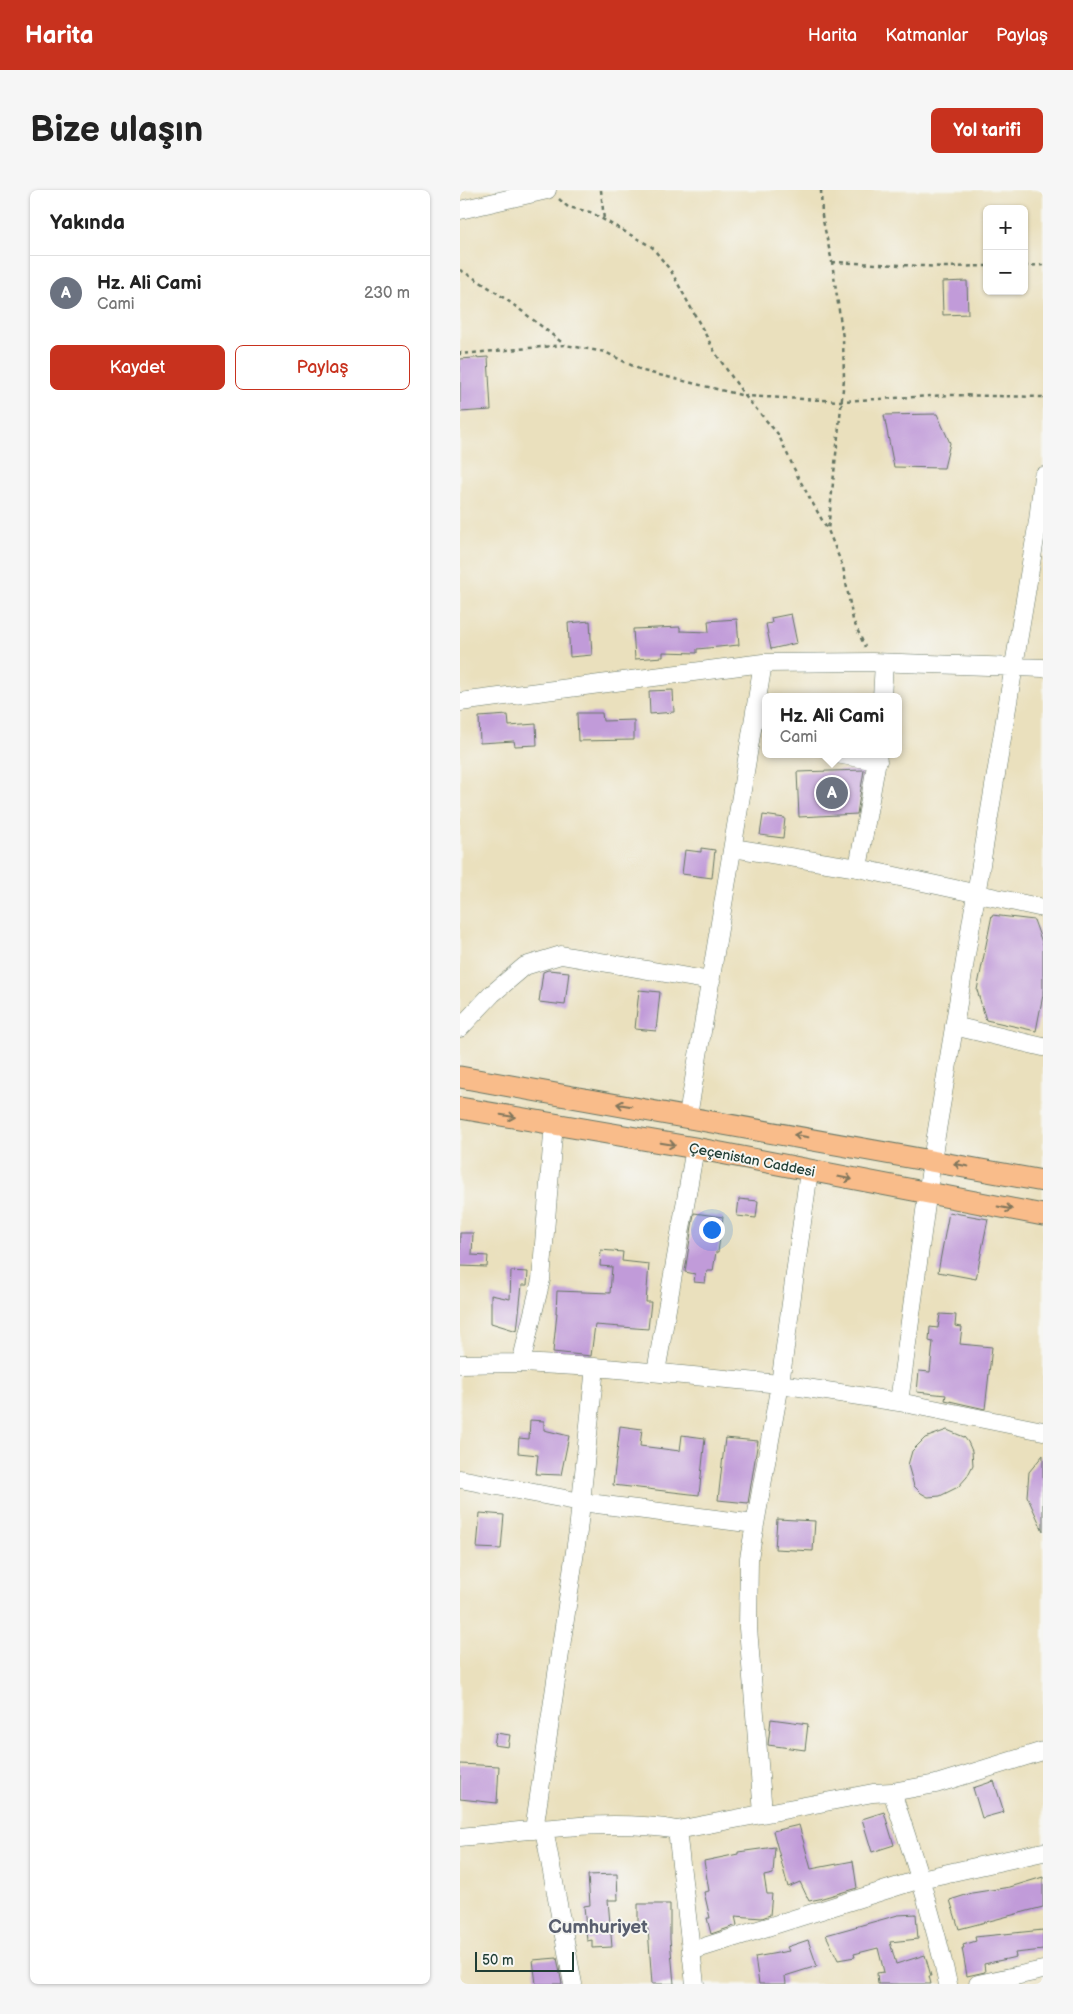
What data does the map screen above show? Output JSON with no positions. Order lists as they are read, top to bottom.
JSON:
{
  "streets": {
    "main road": ["Çeçenistan Caddesi"]
  },
  "districts": ["Cumhuriyet"],
  "scale_bar": "50 m",
  "page": {
    "header": "Harita",
    "nav": ["Harita", "Katmanlar", "Paylaş"],
    "buttons": [
      "Yol tarifi",
      ["Kaydet", "Paylaş"]
    ],
    "title": "Bize ulaşın",
    "heading": "Yakında",
    "map_buttons": ["+", "−"],
    "list": [
      {
        "mark": "A",
        "name": "Hz. Ali Cami",
        "note": "Cami",
        "value": "230 m"
      }
    ],
    "popup": ["Hz. Ali Cami", "Cami"],
    "pins": "A",
    "scale": "50 m"
  }
}
